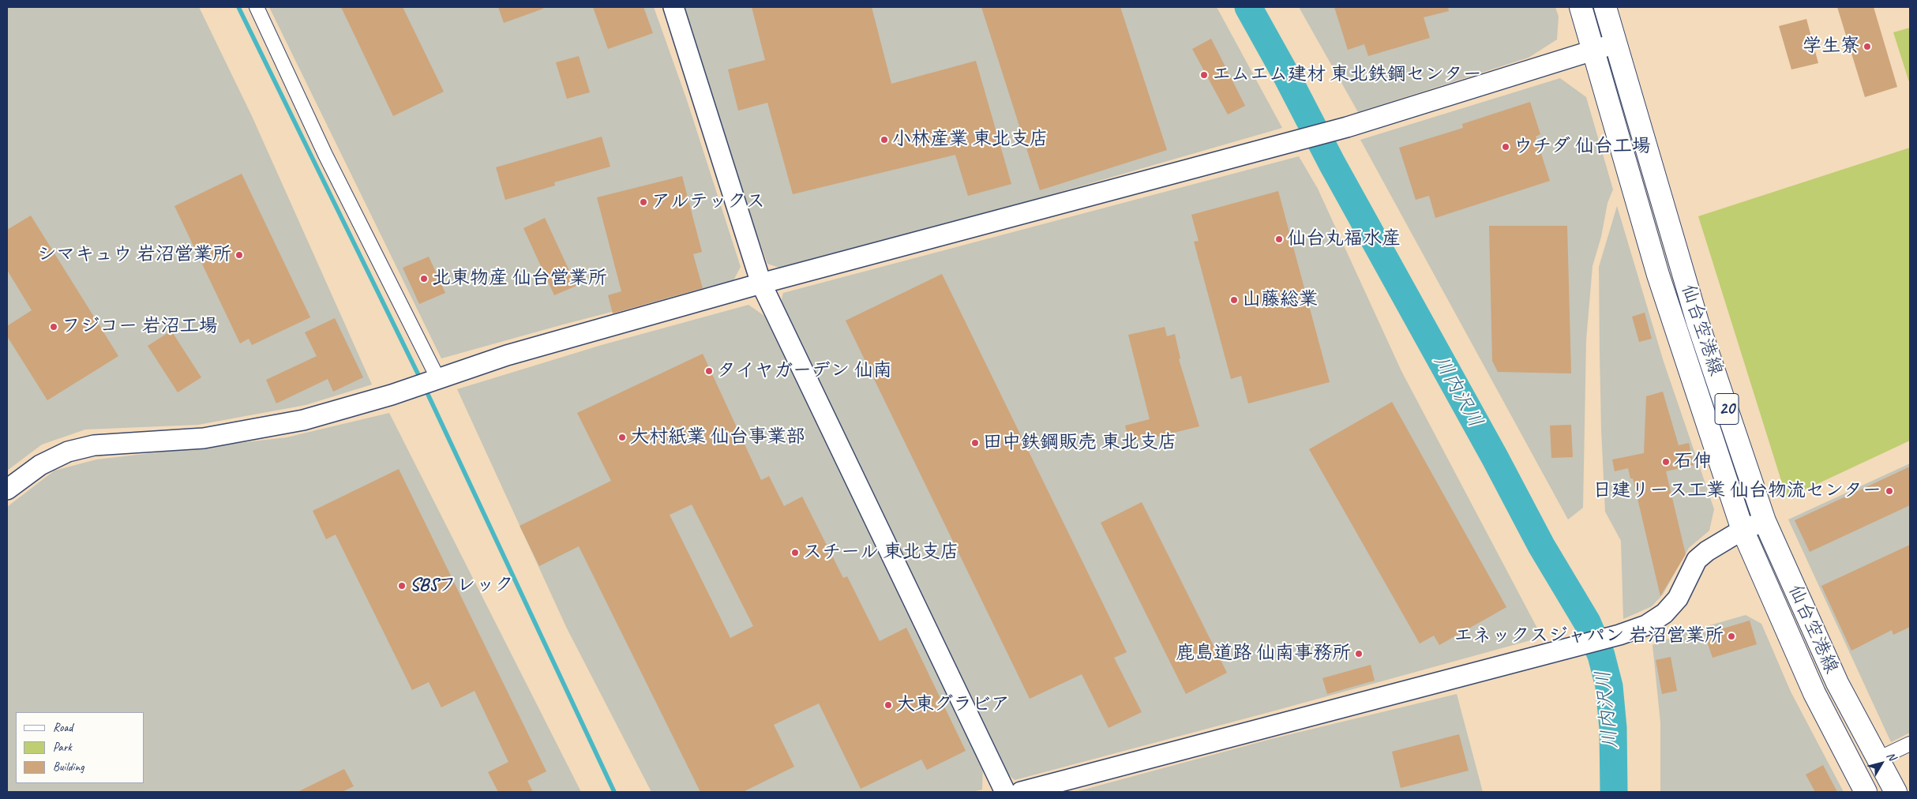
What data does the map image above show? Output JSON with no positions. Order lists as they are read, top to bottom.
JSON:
{
  "streets": {
    "main road": ["仙台空港線", "20"]
  },
  "water": ["川内沢川"],
  "places": [
    "学生寮",
    "エムエム建材 東北鉄鋼センター",
    "小林産業 東北支店",
    "ウチダ 仙台工場",
    "アルテックス",
    "仙台丸福水産",
    "シマキュウ 岩沼営業所",
    "北東物産 仙台営業所",
    "山藤総業",
    "フジコー 岩沼工場",
    "タイヤガーデン 仙南",
    "大村紙業 仙台事業部",
    "田中鉄鋼販売 東北支店",
    "石伸",
    "日建リース工業 仙台物流センター",
    "スチール 東北支店",
    "SBSフレック",
    "エネックスジャパン 岩沼営業所",
    "鹿島道路 仙南事務所",
    "大東グラビア"
  ],
  "legend": ["Road", "Park", "Building"],
  "north": "top right"
}
